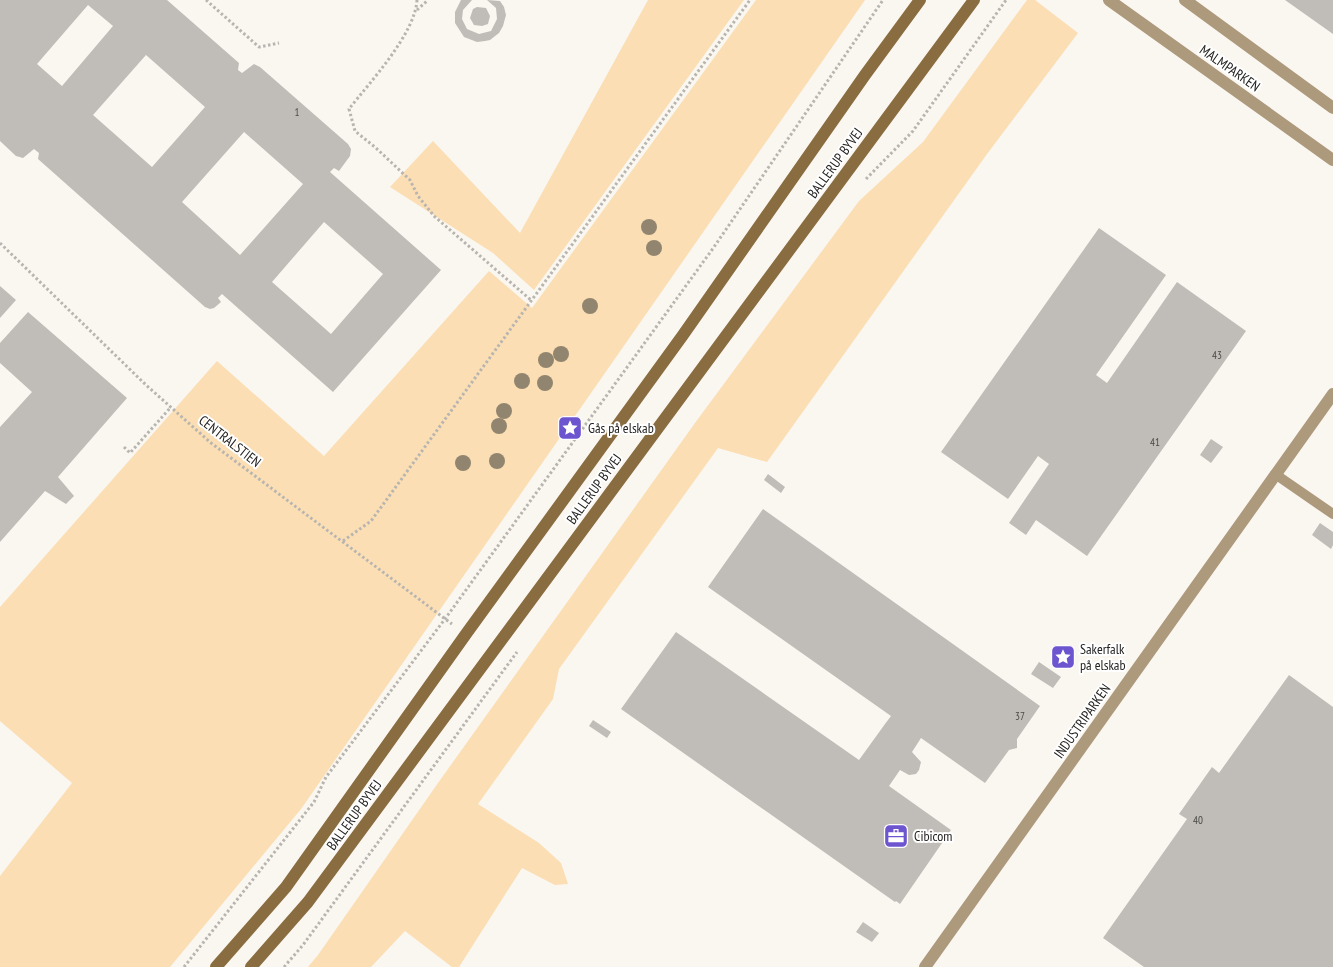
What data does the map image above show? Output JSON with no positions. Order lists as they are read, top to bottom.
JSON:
{
  "streets": {
    "main road": ["BALLERUP BYVEJ"],
    "street": ["MALMPARKEN", "INDUSTRIPARKEN"],
    "path": ["CENTRALSTIEN"]
  },
  "crossings": [
    ["BALLERUP BYVEJ", "CENTRALSTIEN"]
  ],
  "places": {
    "place": ["Gås på elskab", "Sakerfalk på elskab"],
    "office": ["Cibicom"]
  },
  "house_numbers": [
    "1",
    "43",
    "41",
    "37",
    "40"
  ]
}
